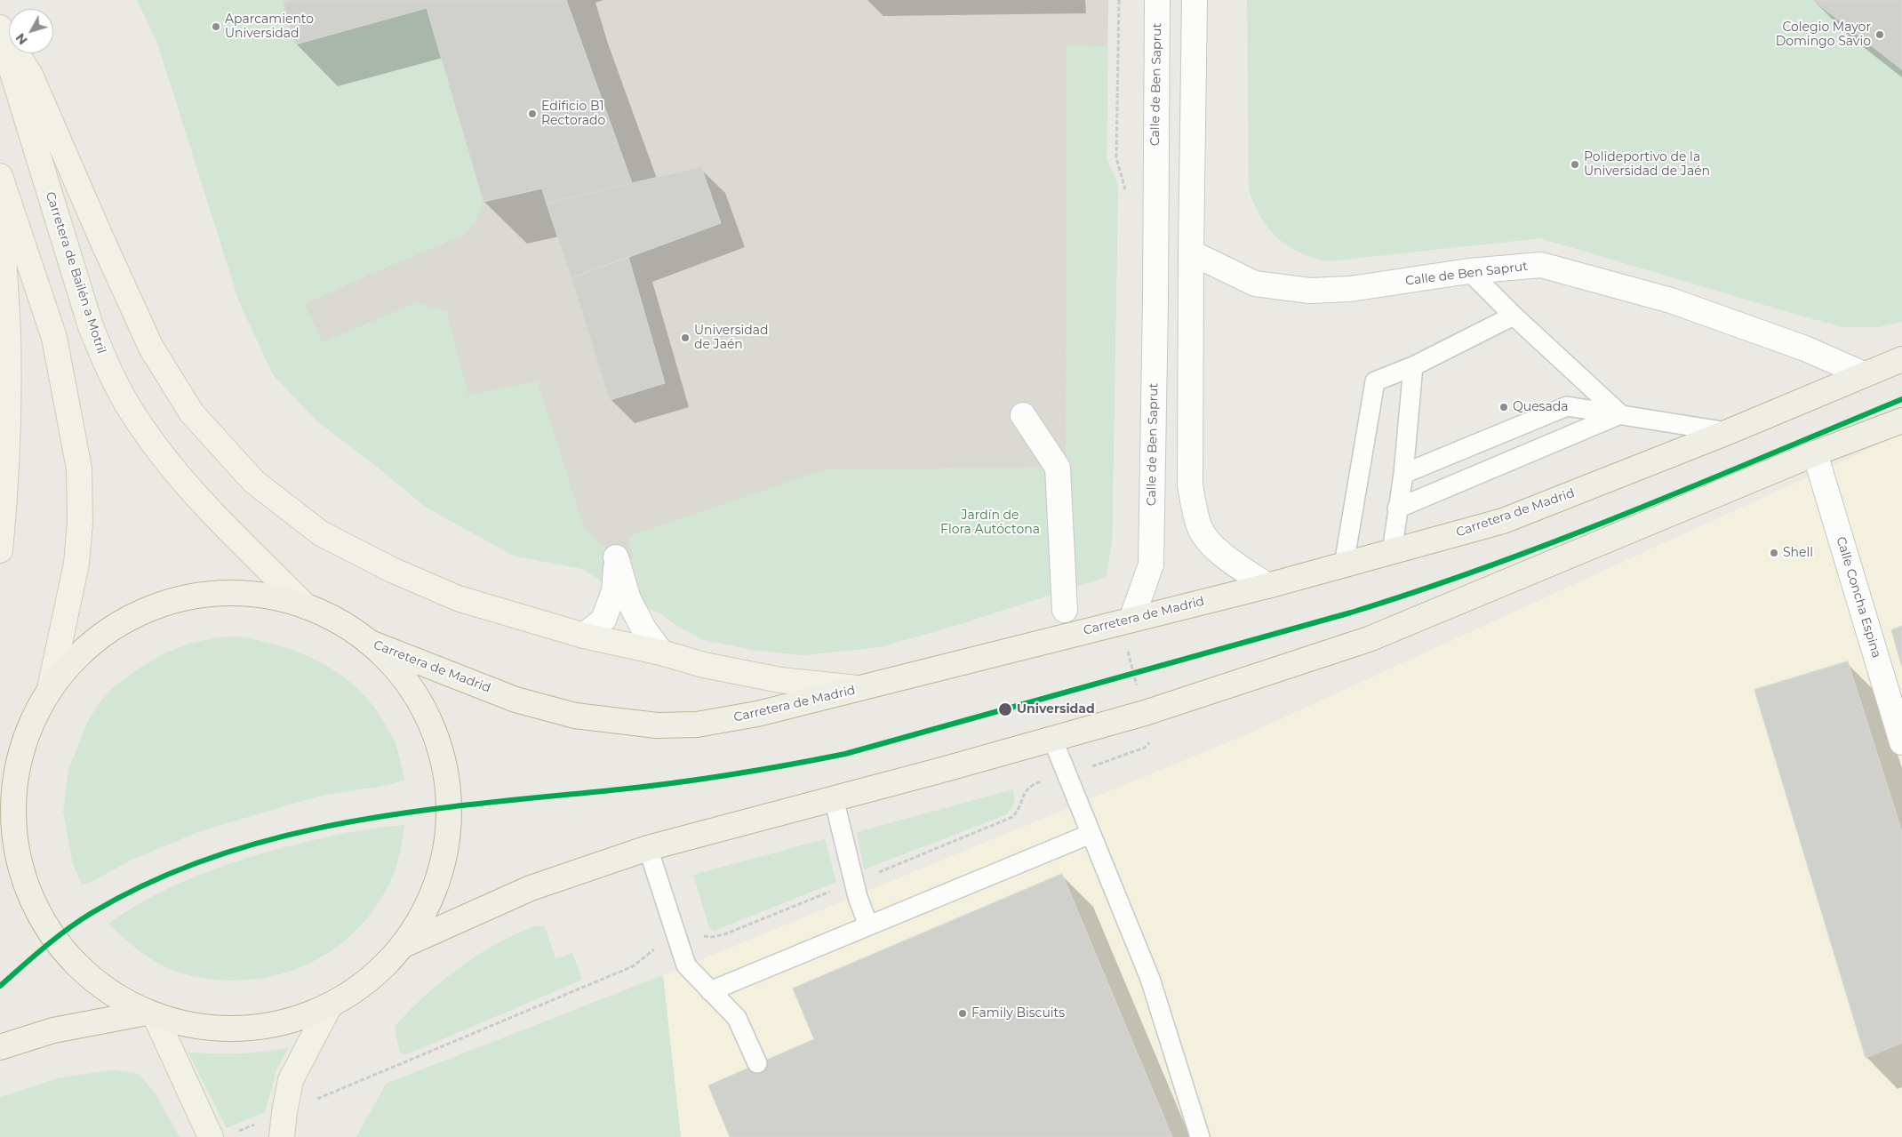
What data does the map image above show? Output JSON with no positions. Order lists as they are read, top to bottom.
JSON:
{
  "streets": {
    "highway": ["Carretera de Madrid"],
    "main road": ["Carretera de Bailén a Motril"],
    "street": ["Calle de Ben Saprut", "Calle Concha Espina"]
  },
  "crossings": [
    ["Calle de Ben Saprut", "Carretera de Madrid"]
  ],
  "parks": ["Jardín de Flora Autóctona"],
  "places": [
    "Aparcamiento Universidad",
    "Colegio Mayor Domingo Savio",
    "Edificio B1 Rectorado",
    "Polideportivo de la Universidad de Jaén",
    "Universidad de Jaén",
    "Quesada",
    "Shell",
    "Universidad",
    "Family Biscuits"
  ],
  "north": "bottom left"
}
